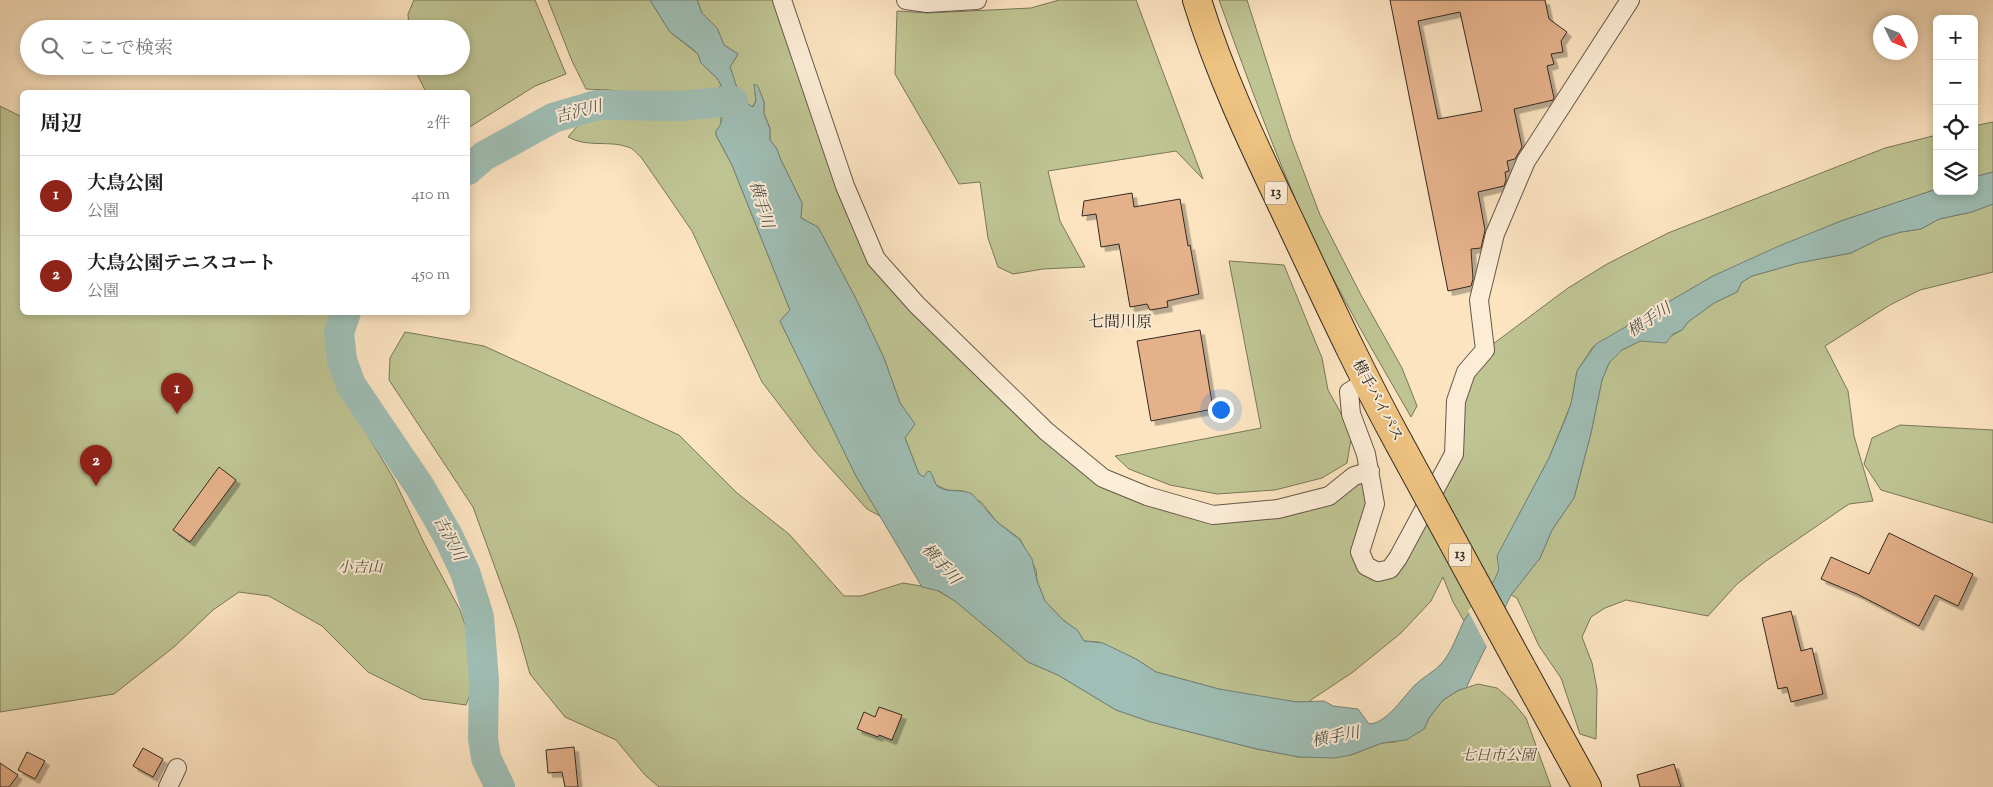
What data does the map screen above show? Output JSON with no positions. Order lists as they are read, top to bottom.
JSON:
{
  "streets": {
    "highway": ["13", "横手バイパス"]
  },
  "districts": ["七間川原"],
  "water": ["吉沢川", "横手川"],
  "parks": ["小吉山", "七日市公園"],
  "north": "bottom right",
  "page": {
    "map_buttons": ["+", "−"],
    "search": "ここで検索",
    "heading": ["周辺", "2件"],
    "list": [
      {
        "mark": "1",
        "name": "大鳥公園",
        "note": "公園",
        "value": "410 m"
      },
      {
        "mark": "2",
        "name": "大鳥公園テニスコート",
        "note": "公園",
        "value": "450 m"
      }
    ],
    "pins": ["1", "2"]
  }
}
